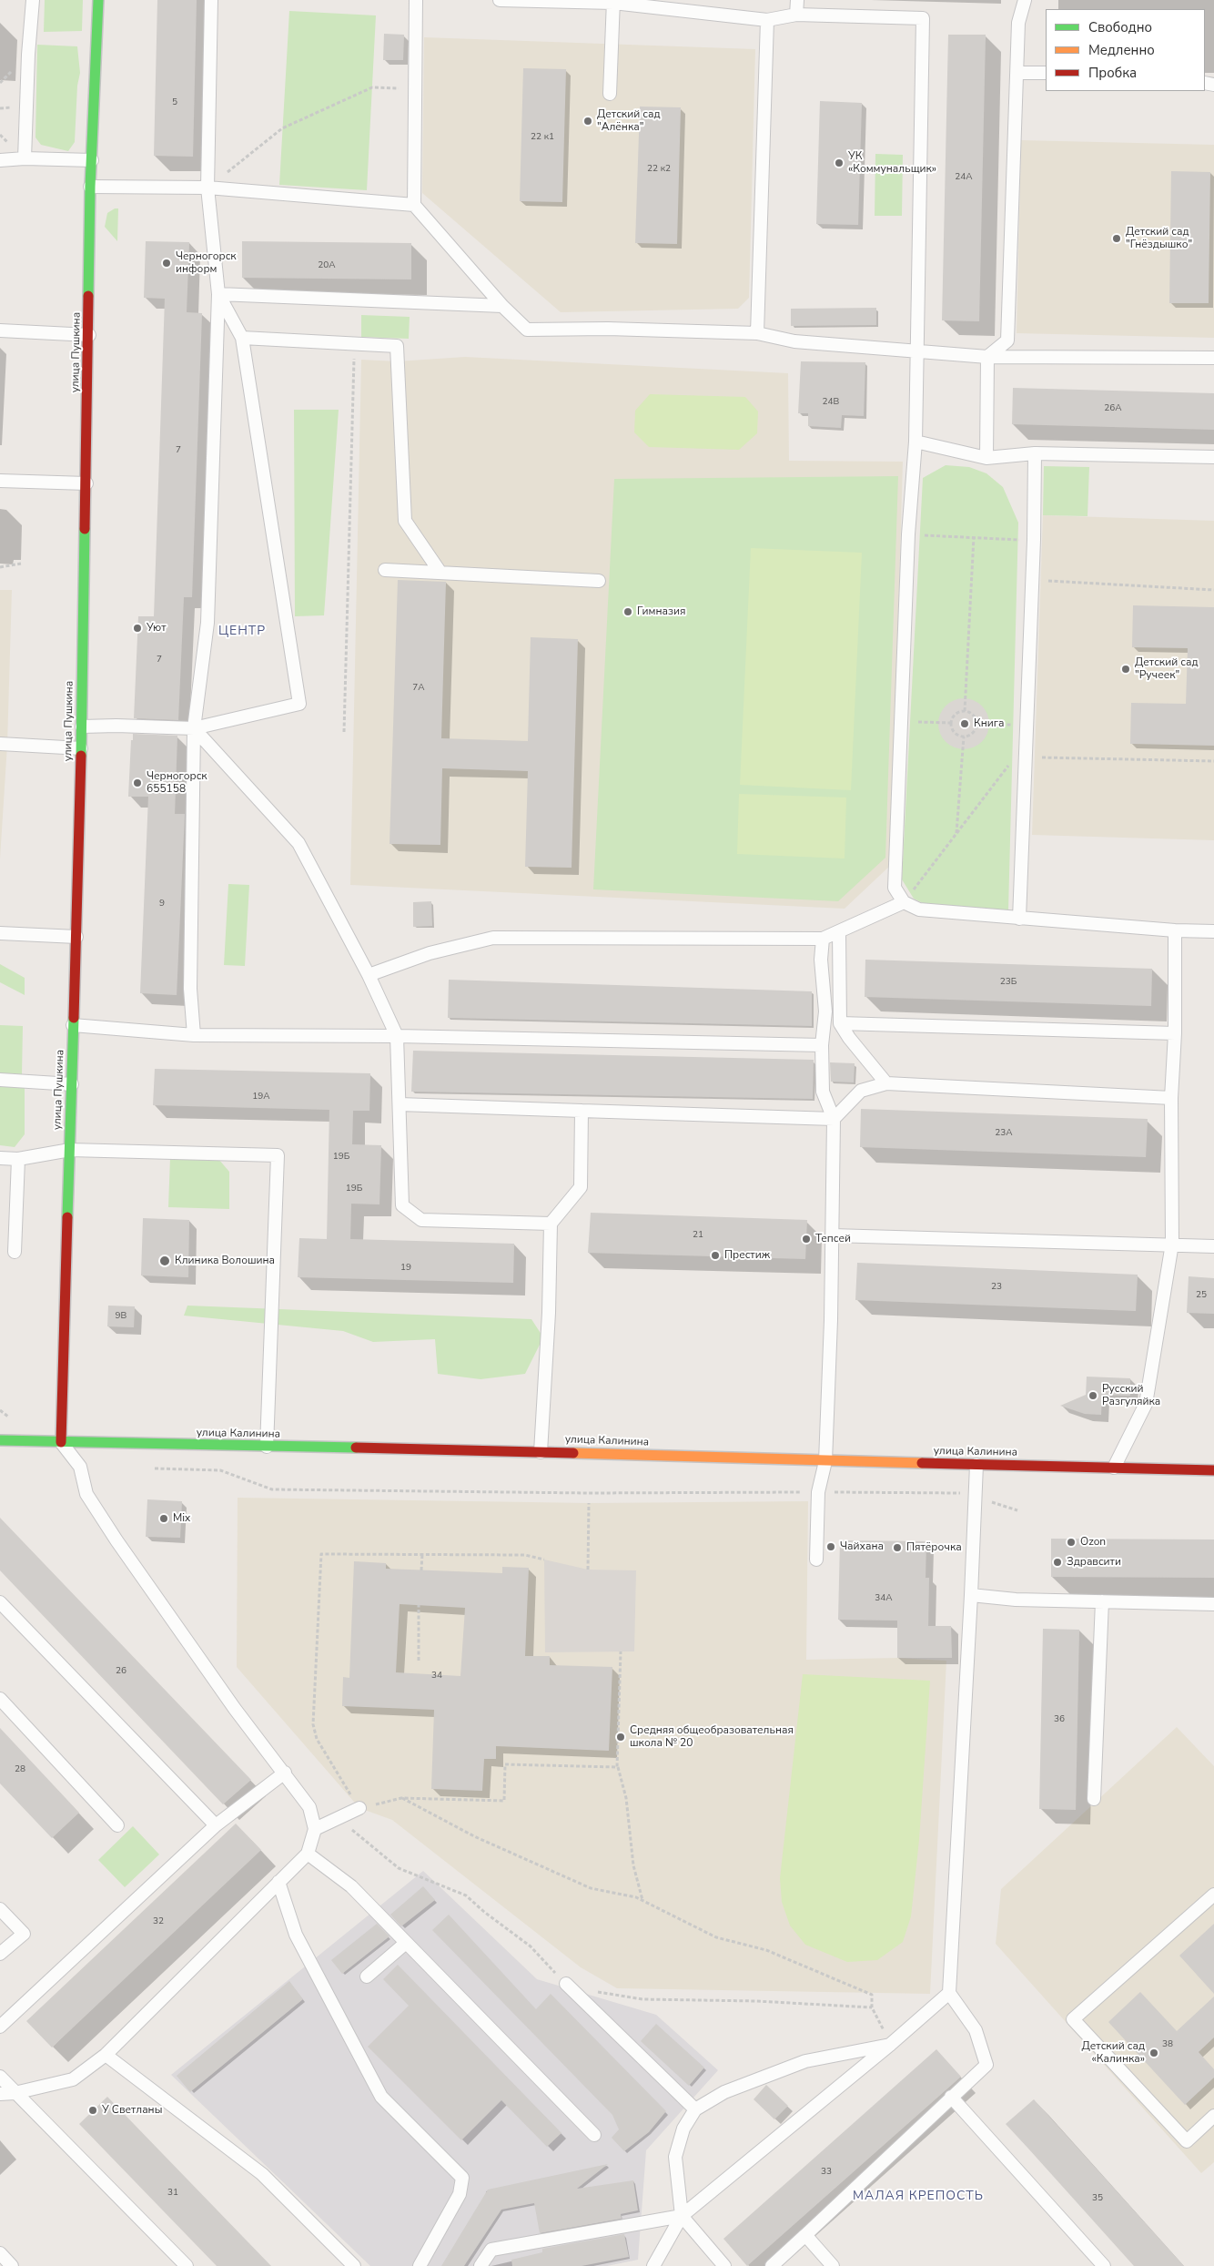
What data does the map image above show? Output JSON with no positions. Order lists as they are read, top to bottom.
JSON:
{
  "streets": {
    "street": ["улица Пушкина", "улица Калинина"]
  },
  "crossings": [
    ["улица Пушкина", "улица Калинина"]
  ],
  "districts": ["ЦЕНТР", "МАЛАЯ КРЕПОСТЬ"],
  "places": [
    "Детский сад \"Алёнка\"",
    "УК «Коммунальщик»",
    "Детский сад \"Гнёздышко\"",
    "Черногорск информ",
    "Гимназия",
    "Уют",
    "Детский сад \"Ручеек\"",
    "Книга",
    "Черногорск 655158",
    "Тепсей",
    "Престиж",
    "Клиника Волошина",
    "Русский Разгуляйка",
    "Mix",
    "Ozon",
    "Чайхана",
    "Пятёрочка",
    "Здравсити",
    "Средняя общеобразовательная школа № 20",
    "Детский сад «Калинка»",
    "У Светланы"
  ],
  "house_numbers": [
    "5",
    "22 к1",
    "22 к2",
    "24А",
    "20А",
    "24В",
    "26А",
    "7",
    "7",
    "7А",
    "9",
    "23Б",
    "19А",
    "23А",
    "19Б",
    "19Б",
    "21",
    "19",
    "23",
    "25",
    "9В",
    "34А",
    "26",
    "34",
    "36",
    "28",
    "32",
    "38",
    "33",
    "31",
    "35"
  ],
  "legend": ["Свободно", "Медленно", "Пробка"]
}
